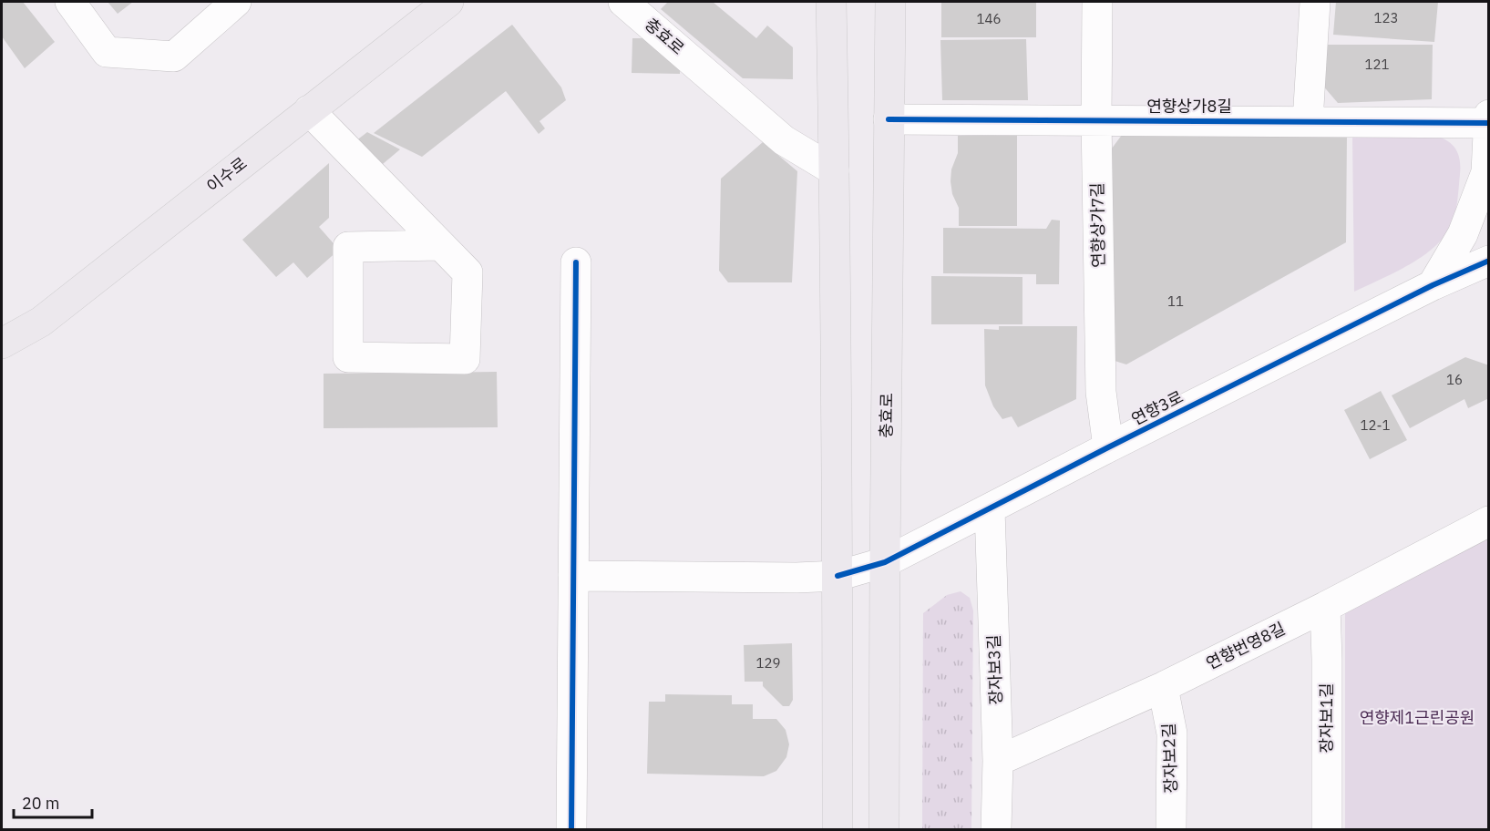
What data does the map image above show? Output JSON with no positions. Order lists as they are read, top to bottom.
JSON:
{
  "streets": {
    "main road": ["충효로", "이수로"],
    "street": [
      "연향상가8길",
      "연향상가7길",
      "연향3로",
      "연향번영8길",
      "장자보3길",
      "장자보1길",
      "장자보2길"
    ]
  },
  "crossings": [
    ["충효로", "연향상가8길"],
    ["충효로", "연향3로"],
    ["연향상가8길", "연향상가7길"],
    ["연향상가7길", "연향3로"],
    ["연향3로", "장자보3길"],
    ["연향번영8길", "장자보3길"],
    ["연향번영8길", "장자보1길"],
    ["연향번영8길", "장자보2길"]
  ],
  "parks": ["연향제1근린공원"],
  "house_numbers": [
    "123",
    "146",
    "121",
    "11",
    "16",
    "12-1",
    "129"
  ],
  "scale_bar": "20 m"
}
